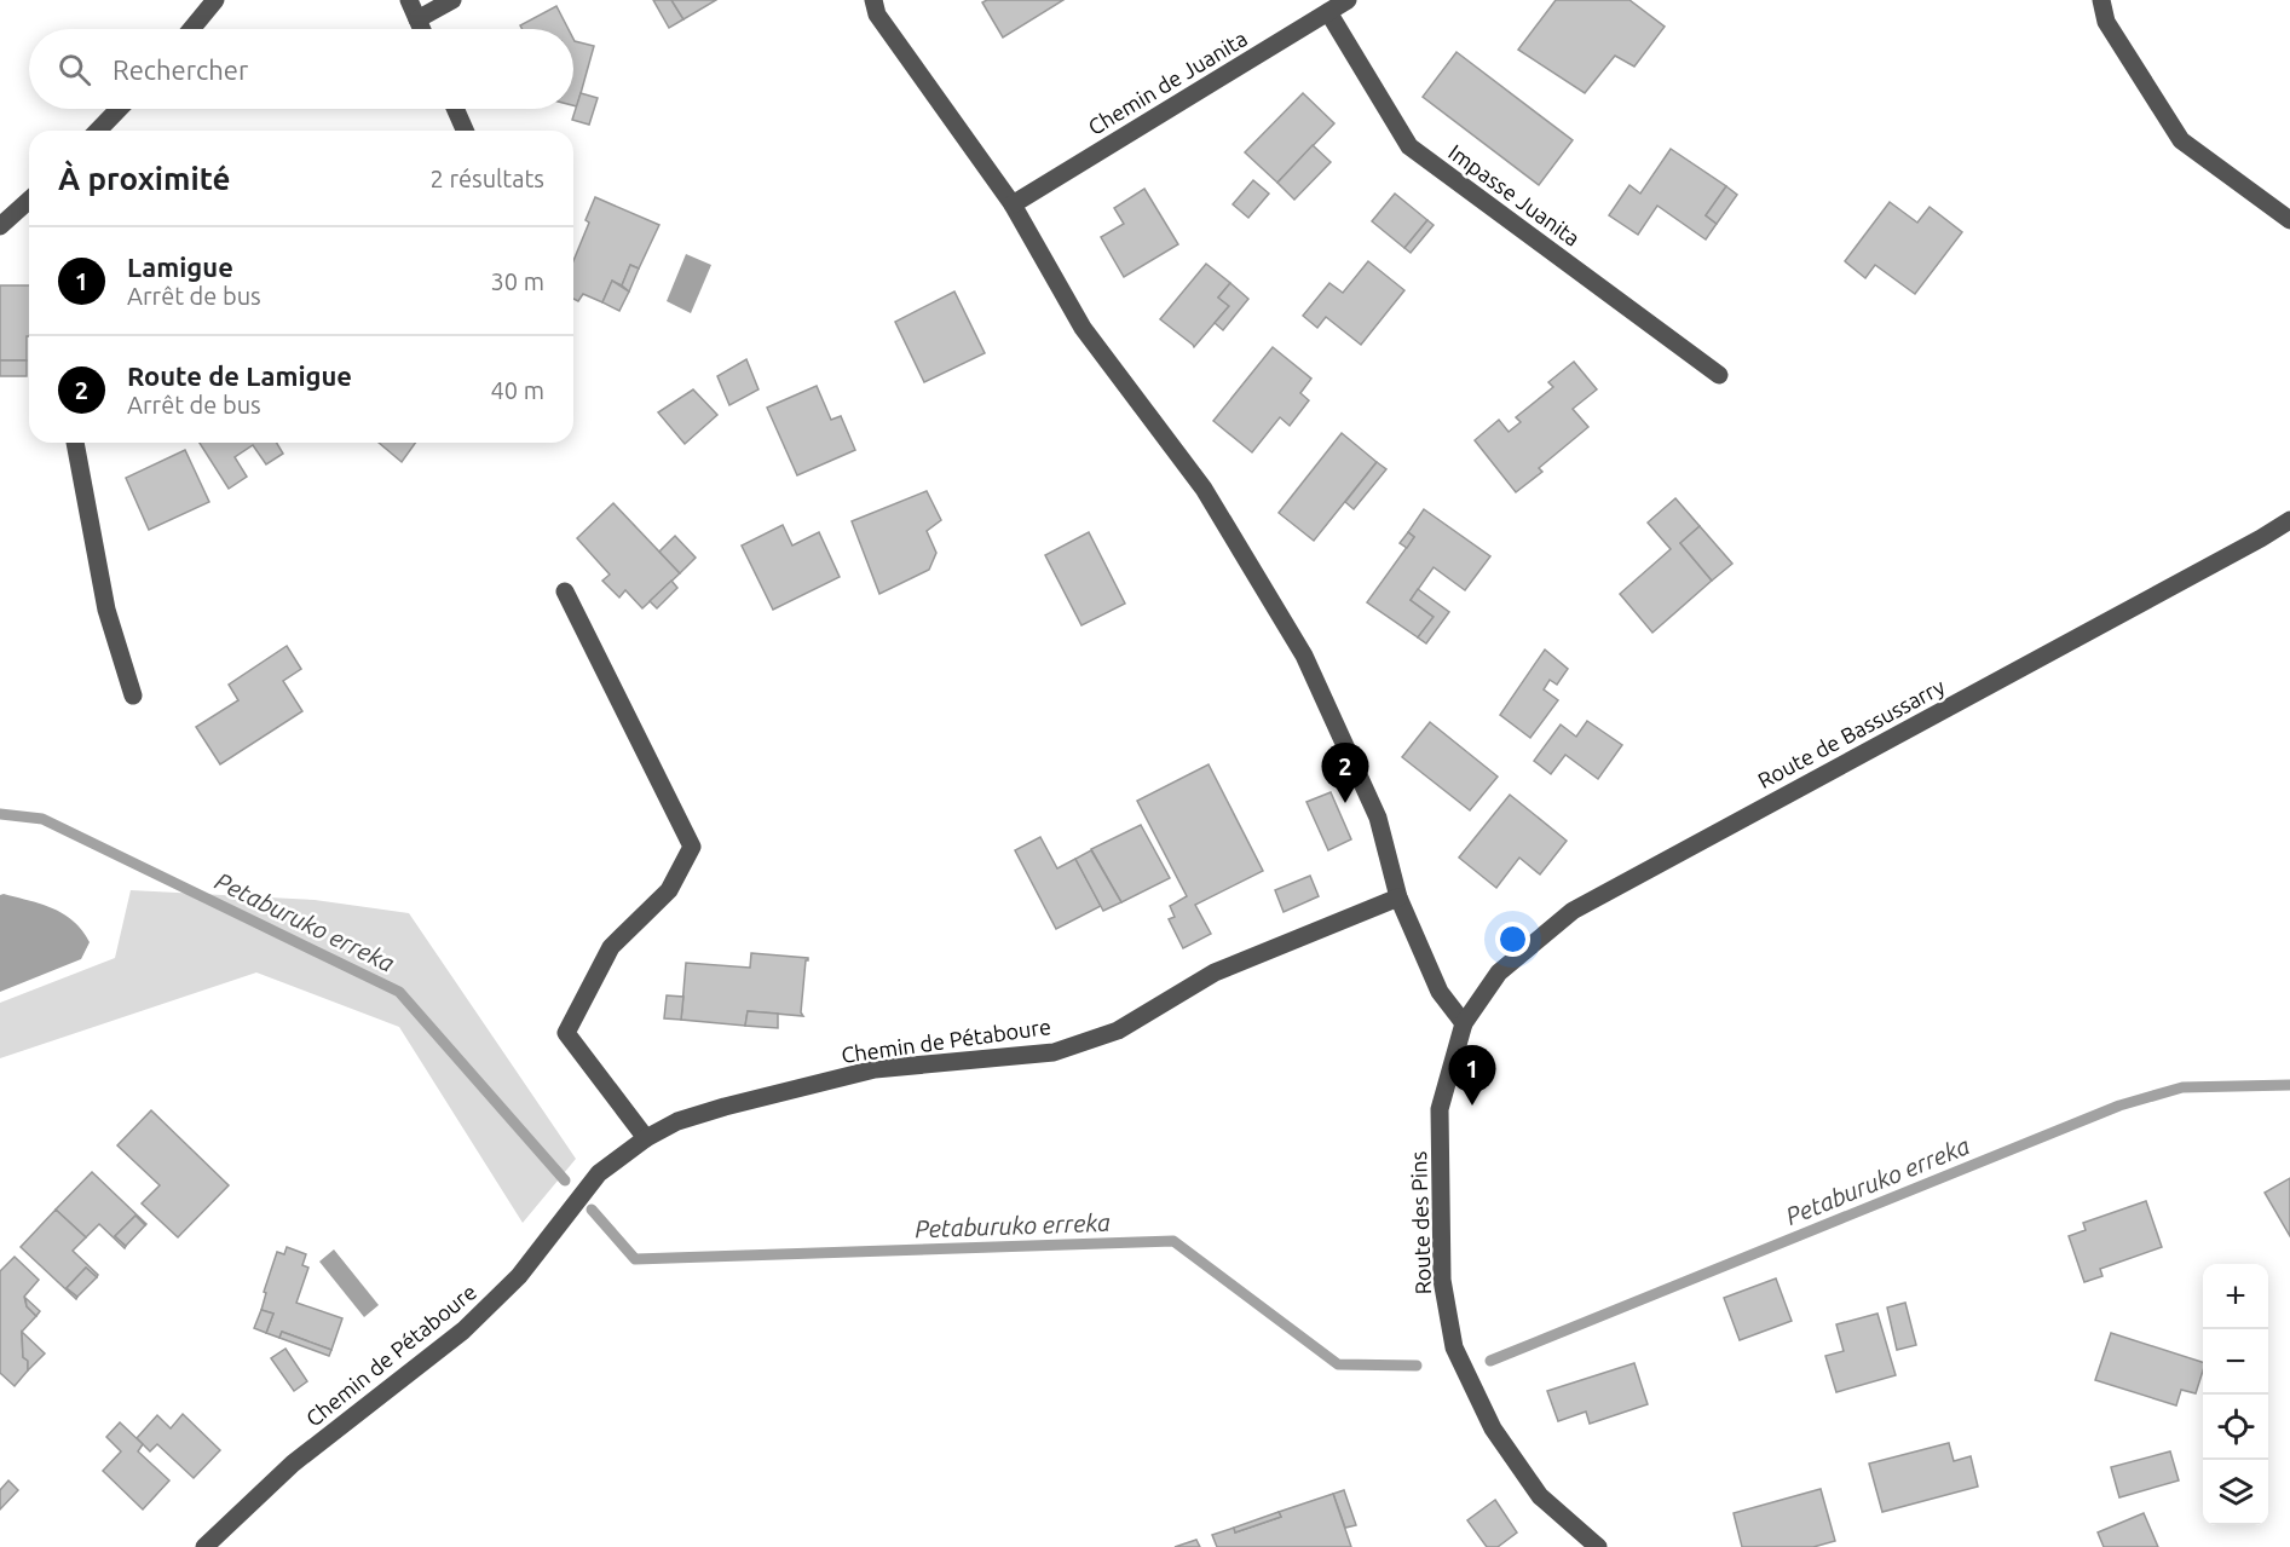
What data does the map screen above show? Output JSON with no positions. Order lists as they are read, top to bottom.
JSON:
{
  "streets": {
    "street": [
      "Chemin de Juanita",
      "Impasse Juanita",
      "Route de Bassussarry",
      "Chemin de Pétaboure",
      "Route des Pins"
    ]
  },
  "crossings": [
    ["Chemin de Juanita", "Impasse Juanita"],
    ["Route de Bassussarry", "Route des Pins"]
  ],
  "water": ["Petaburuko erreka"],
  "page": {
    "search": "Rechercher",
    "heading": ["À proximité", "2 résultats"],
    "list": [
      {
        "mark": "1",
        "name": "Lamigue",
        "note": "Arrêt de bus",
        "value": "30 m"
      },
      {
        "mark": "2",
        "name": "Route de Lamigue",
        "note": "Arrêt de bus",
        "value": "40 m"
      }
    ],
    "pins": ["2", "1"],
    "map_buttons": ["+", "−"]
  }
}
